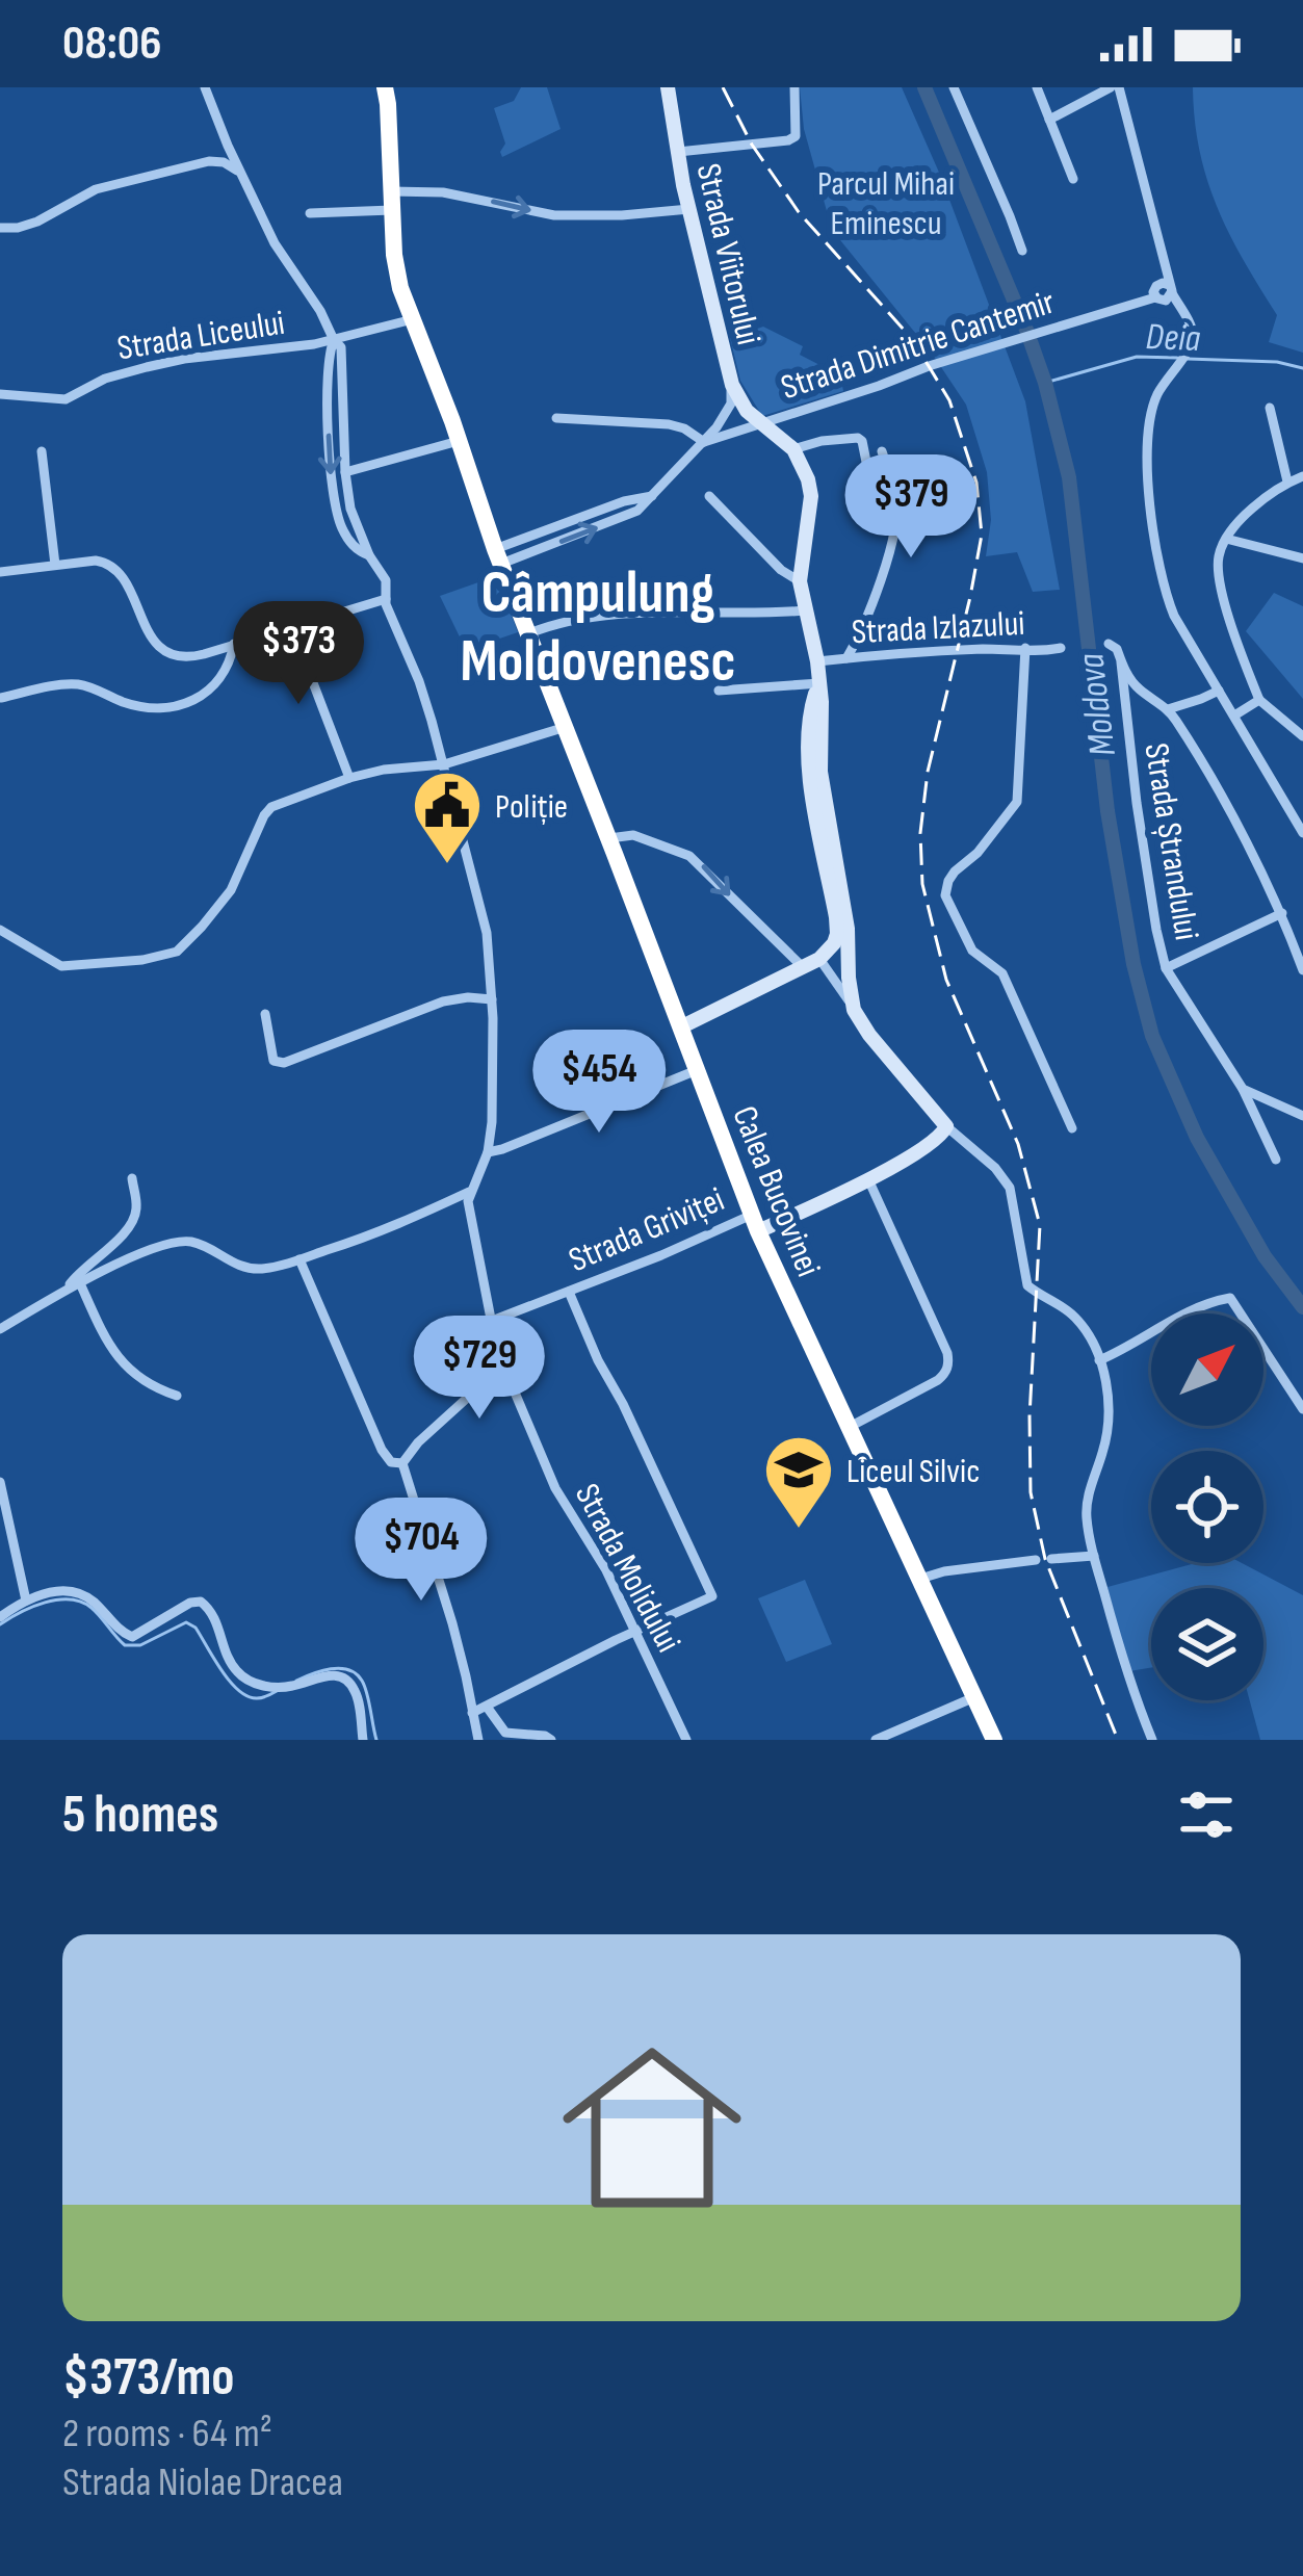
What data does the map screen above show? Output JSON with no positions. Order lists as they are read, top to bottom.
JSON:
{
  "streets": {
    "highway": ["Calea Bucovinei"],
    "street": [
      "Strada Viitorului",
      "Strada Liceului",
      "Strada Dimitrie Cantemir",
      "Strada Izlazului",
      "Strada Ștrandului",
      "Strada Griviței",
      "Strada Molidului"
    ]
  },
  "crossings": [
    ["Strada Viitorului", "Strada Dimitrie Cantemir"],
    ["Strada Liceului", "Calea Bucovinei"],
    ["Strada Dimitrie Cantemir", "Calea Bucovinei"],
    ["Calea Bucovinei", "Strada Griviței"],
    ["Strada Griviței", "Strada Molidului"]
  ],
  "districts": ["Câmpulung Moldovenesc"],
  "water": ["Deia", "Moldova"],
  "parks": ["Parcul Mihai Eminescu"],
  "places": {
    "public building": ["Poliție"],
    "school or university": ["Liceul Silvic"]
  },
  "north": "top right",
  "page": {
    "status": "08:06",
    "price": [
      "$379",
      "$373",
      "$454",
      "$729",
      "$704"
    ],
    "heading": "5 homes",
    "list": [
      {
        "name": "$373/mo",
        "note": "2 rooms · 64 m² · Strada Niolae Dracea"
      }
    ]
  }
}
